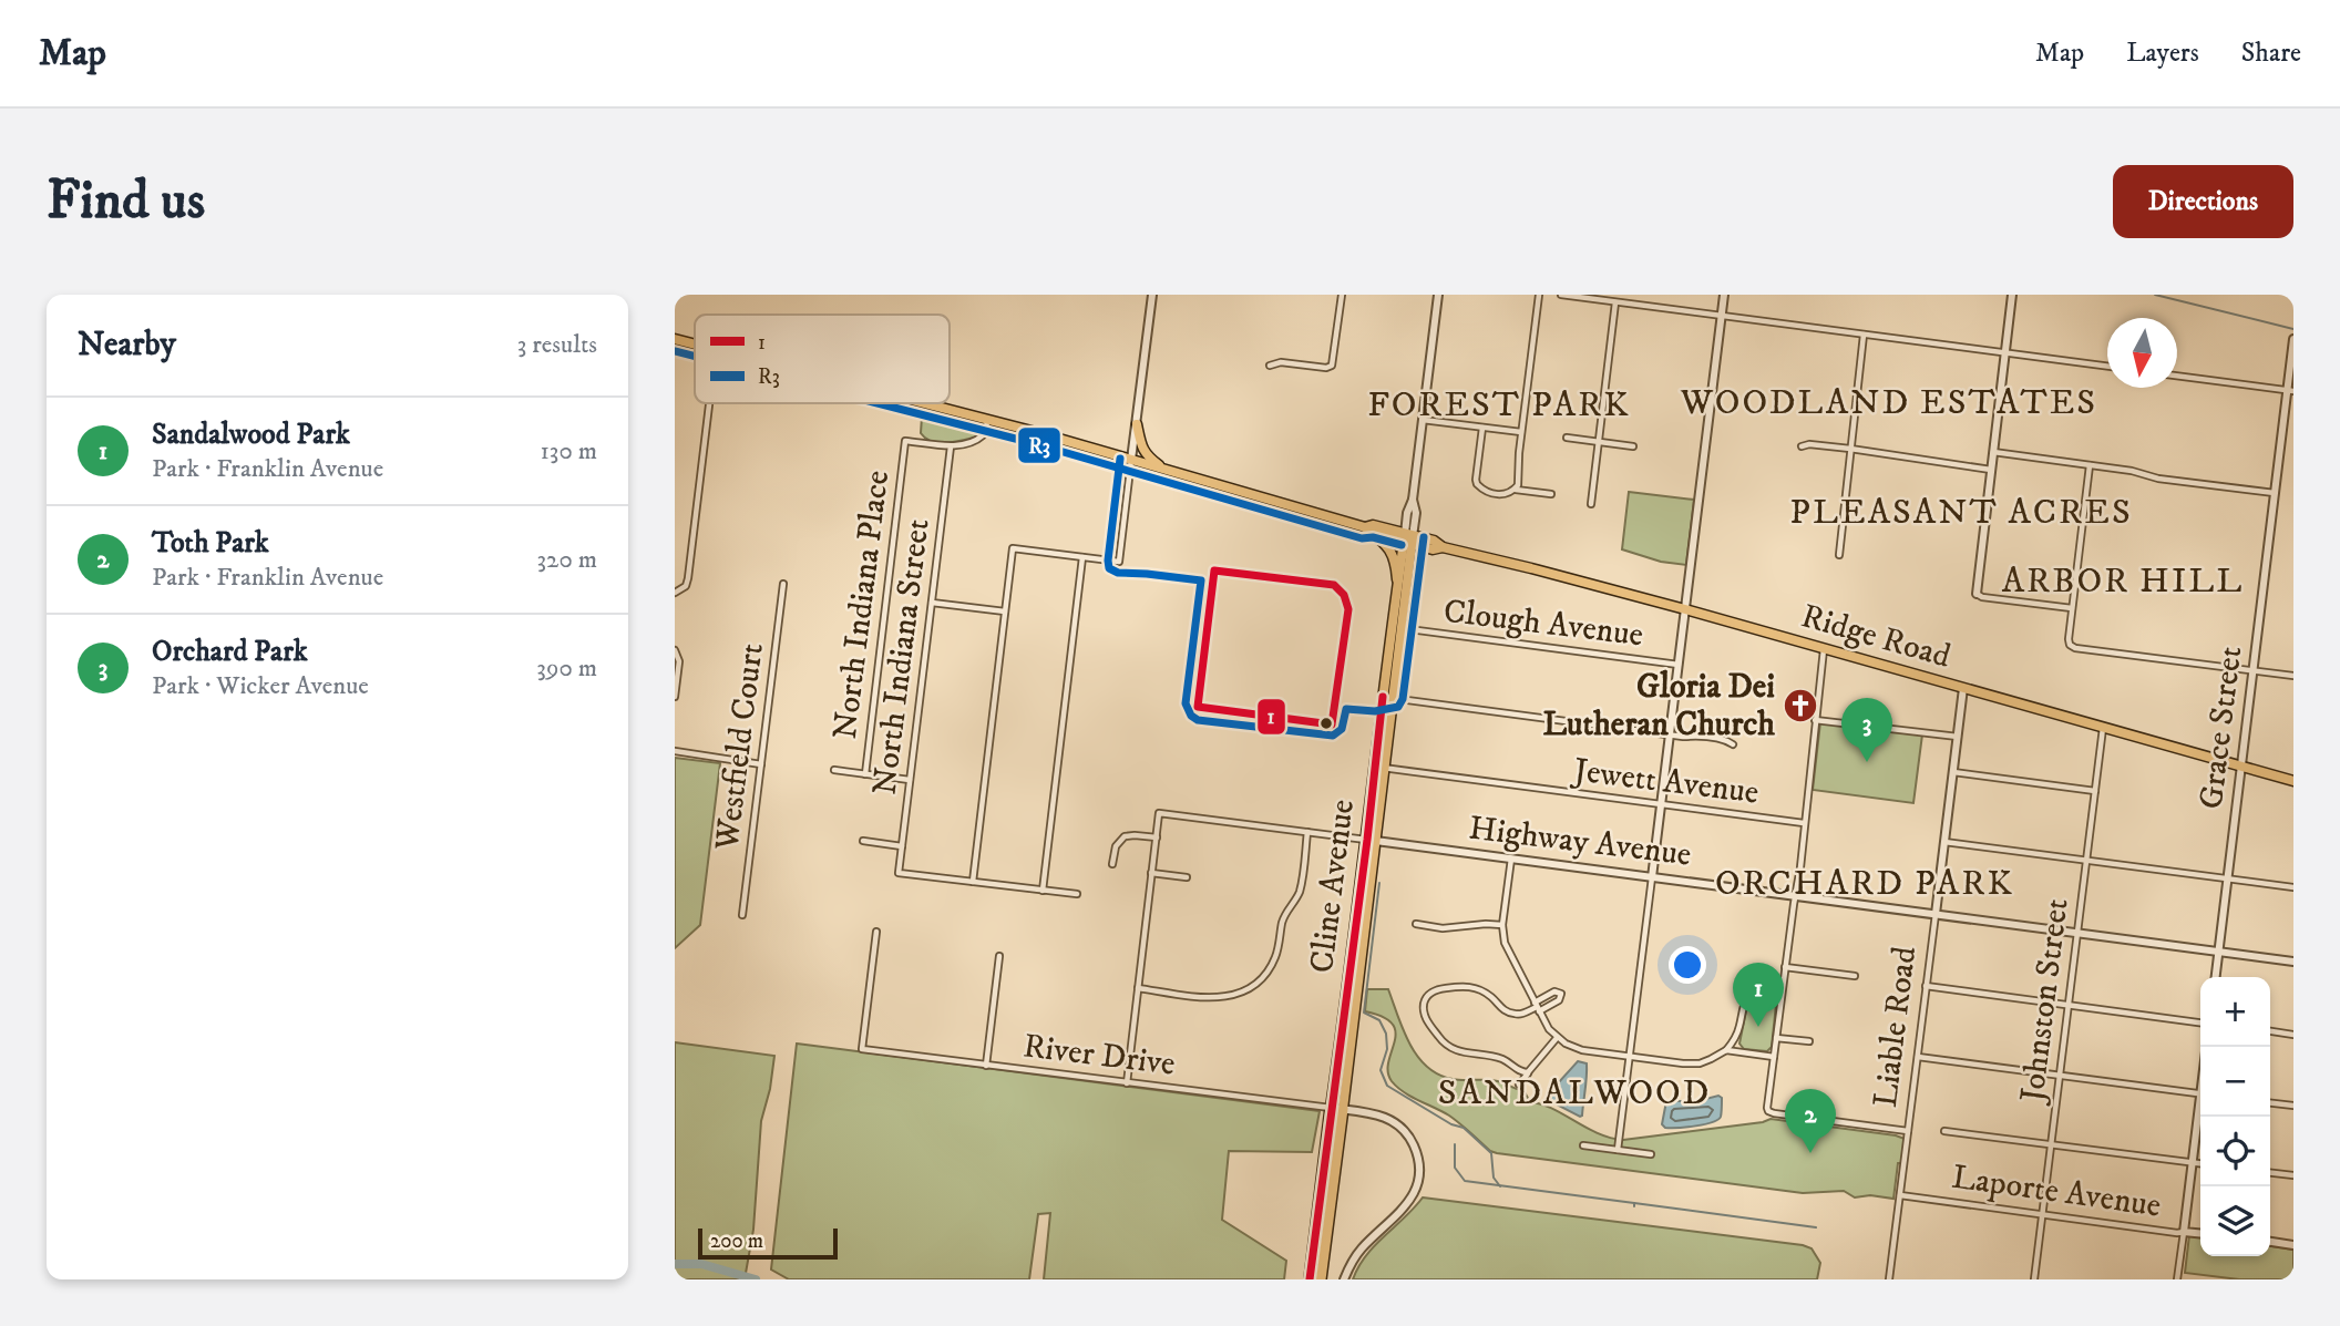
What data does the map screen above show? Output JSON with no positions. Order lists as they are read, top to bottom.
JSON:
{
  "streets": {
    "highway": ["Cline Avenue"],
    "main road": ["Ridge Road"],
    "street": [
      "North Indiana Place",
      "Clough Avenue",
      "North Indiana Street",
      "Grace Street",
      "Westfield Court",
      "Jewett Avenue",
      "Highway Avenue",
      "Johnston Street",
      "Liable Road",
      "River Drive",
      "Laporte Avenue"
    ]
  },
  "crossings": [
    ["North Indiana Place", "North Indiana Street"],
    ["Clough Avenue", "Cline Avenue"],
    ["Ridge Road", "Grace Street"],
    ["Ridge Road", "Cline Avenue"],
    ["Ridge Road", "Johnston Street"],
    ["Ridge Road", "Liable Road"],
    ["Grace Street", "Highway Avenue"],
    ["Jewett Avenue", "Cline Avenue"],
    ["Highway Avenue", "Cline Avenue"],
    ["Highway Avenue", "Johnston Street"],
    ["Highway Avenue", "Liable Road"],
    ["Cline Avenue", "River Drive"],
    ["Johnston Street", "Laporte Avenue"],
    ["Liable Road", "Laporte Avenue"]
  ],
  "districts": [
    "WOODLAND ESTATES",
    "FOREST PARK",
    "PLEASANT ACRES",
    "ARBOR HILL",
    "ORCHARD PARK",
    "SANDALWOOD"
  ],
  "places": {
    "church": ["Gloria Dei Lutheran Church"]
  },
  "lines": ["transit line R3", "transit line 1"],
  "legend": ["1", "R3"],
  "scale_bar": "200 m",
  "north": "bottom",
  "page": {
    "header": "Map",
    "nav": ["Map", "Layers", "Share"],
    "buttons": "Directions",
    "title": "Find us",
    "heading": ["Nearby", "3 results"],
    "list": [
      {
        "mark": "1",
        "name": "Sandalwood Park",
        "note": "Park · Franklin Avenue",
        "value": "130 m"
      },
      {
        "mark": "2",
        "name": "Toth Park",
        "note": "Park · Franklin Avenue",
        "value": "320 m"
      },
      {
        "mark": "3",
        "name": "Orchard Park",
        "note": "Park · Wicker Avenue",
        "value": "390 m"
      }
    ],
    "pins": ["3", "1", "2"],
    "map_buttons": ["+", "−"],
    "scale": "200 m"
  }
}
